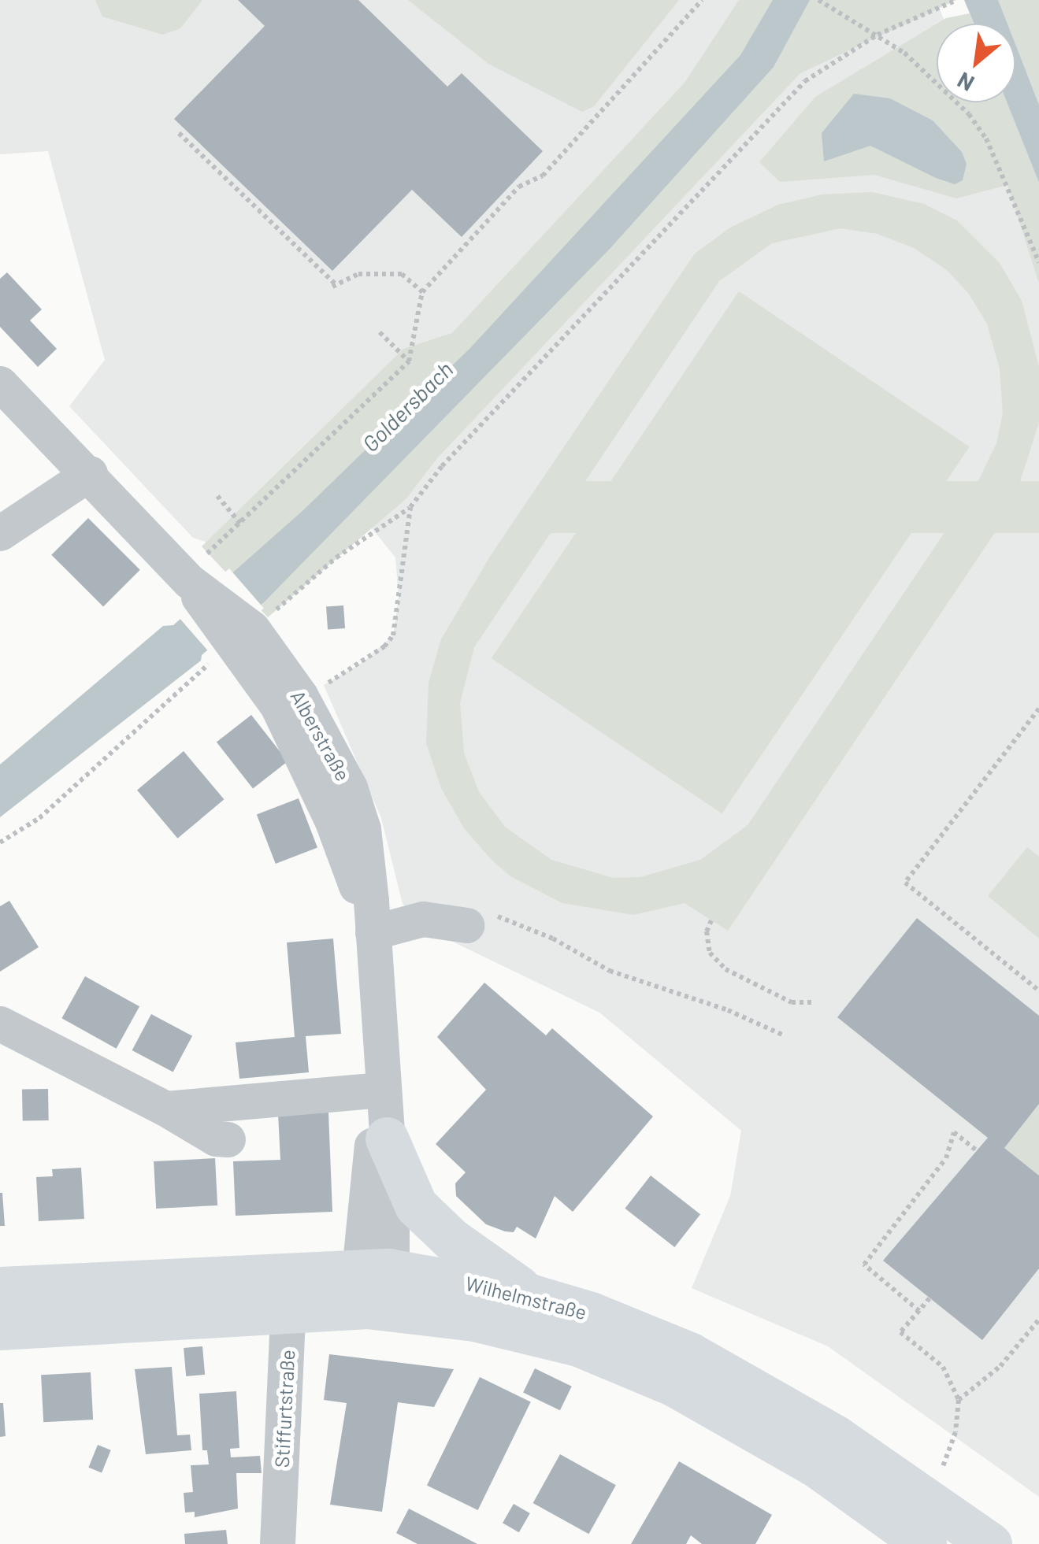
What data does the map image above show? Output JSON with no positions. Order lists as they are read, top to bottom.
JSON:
{
  "streets": {
    "main road": ["Wilhelmstraße"],
    "street": ["Alberstraße", "Stiffurtstraße"]
  },
  "crossings": [
    ["Alberstraße", "Wilhelmstraße"],
    ["Wilhelmstraße", "Stiffurtstraße"]
  ],
  "water": ["Goldersbach"],
  "north": "bottom left"
}
